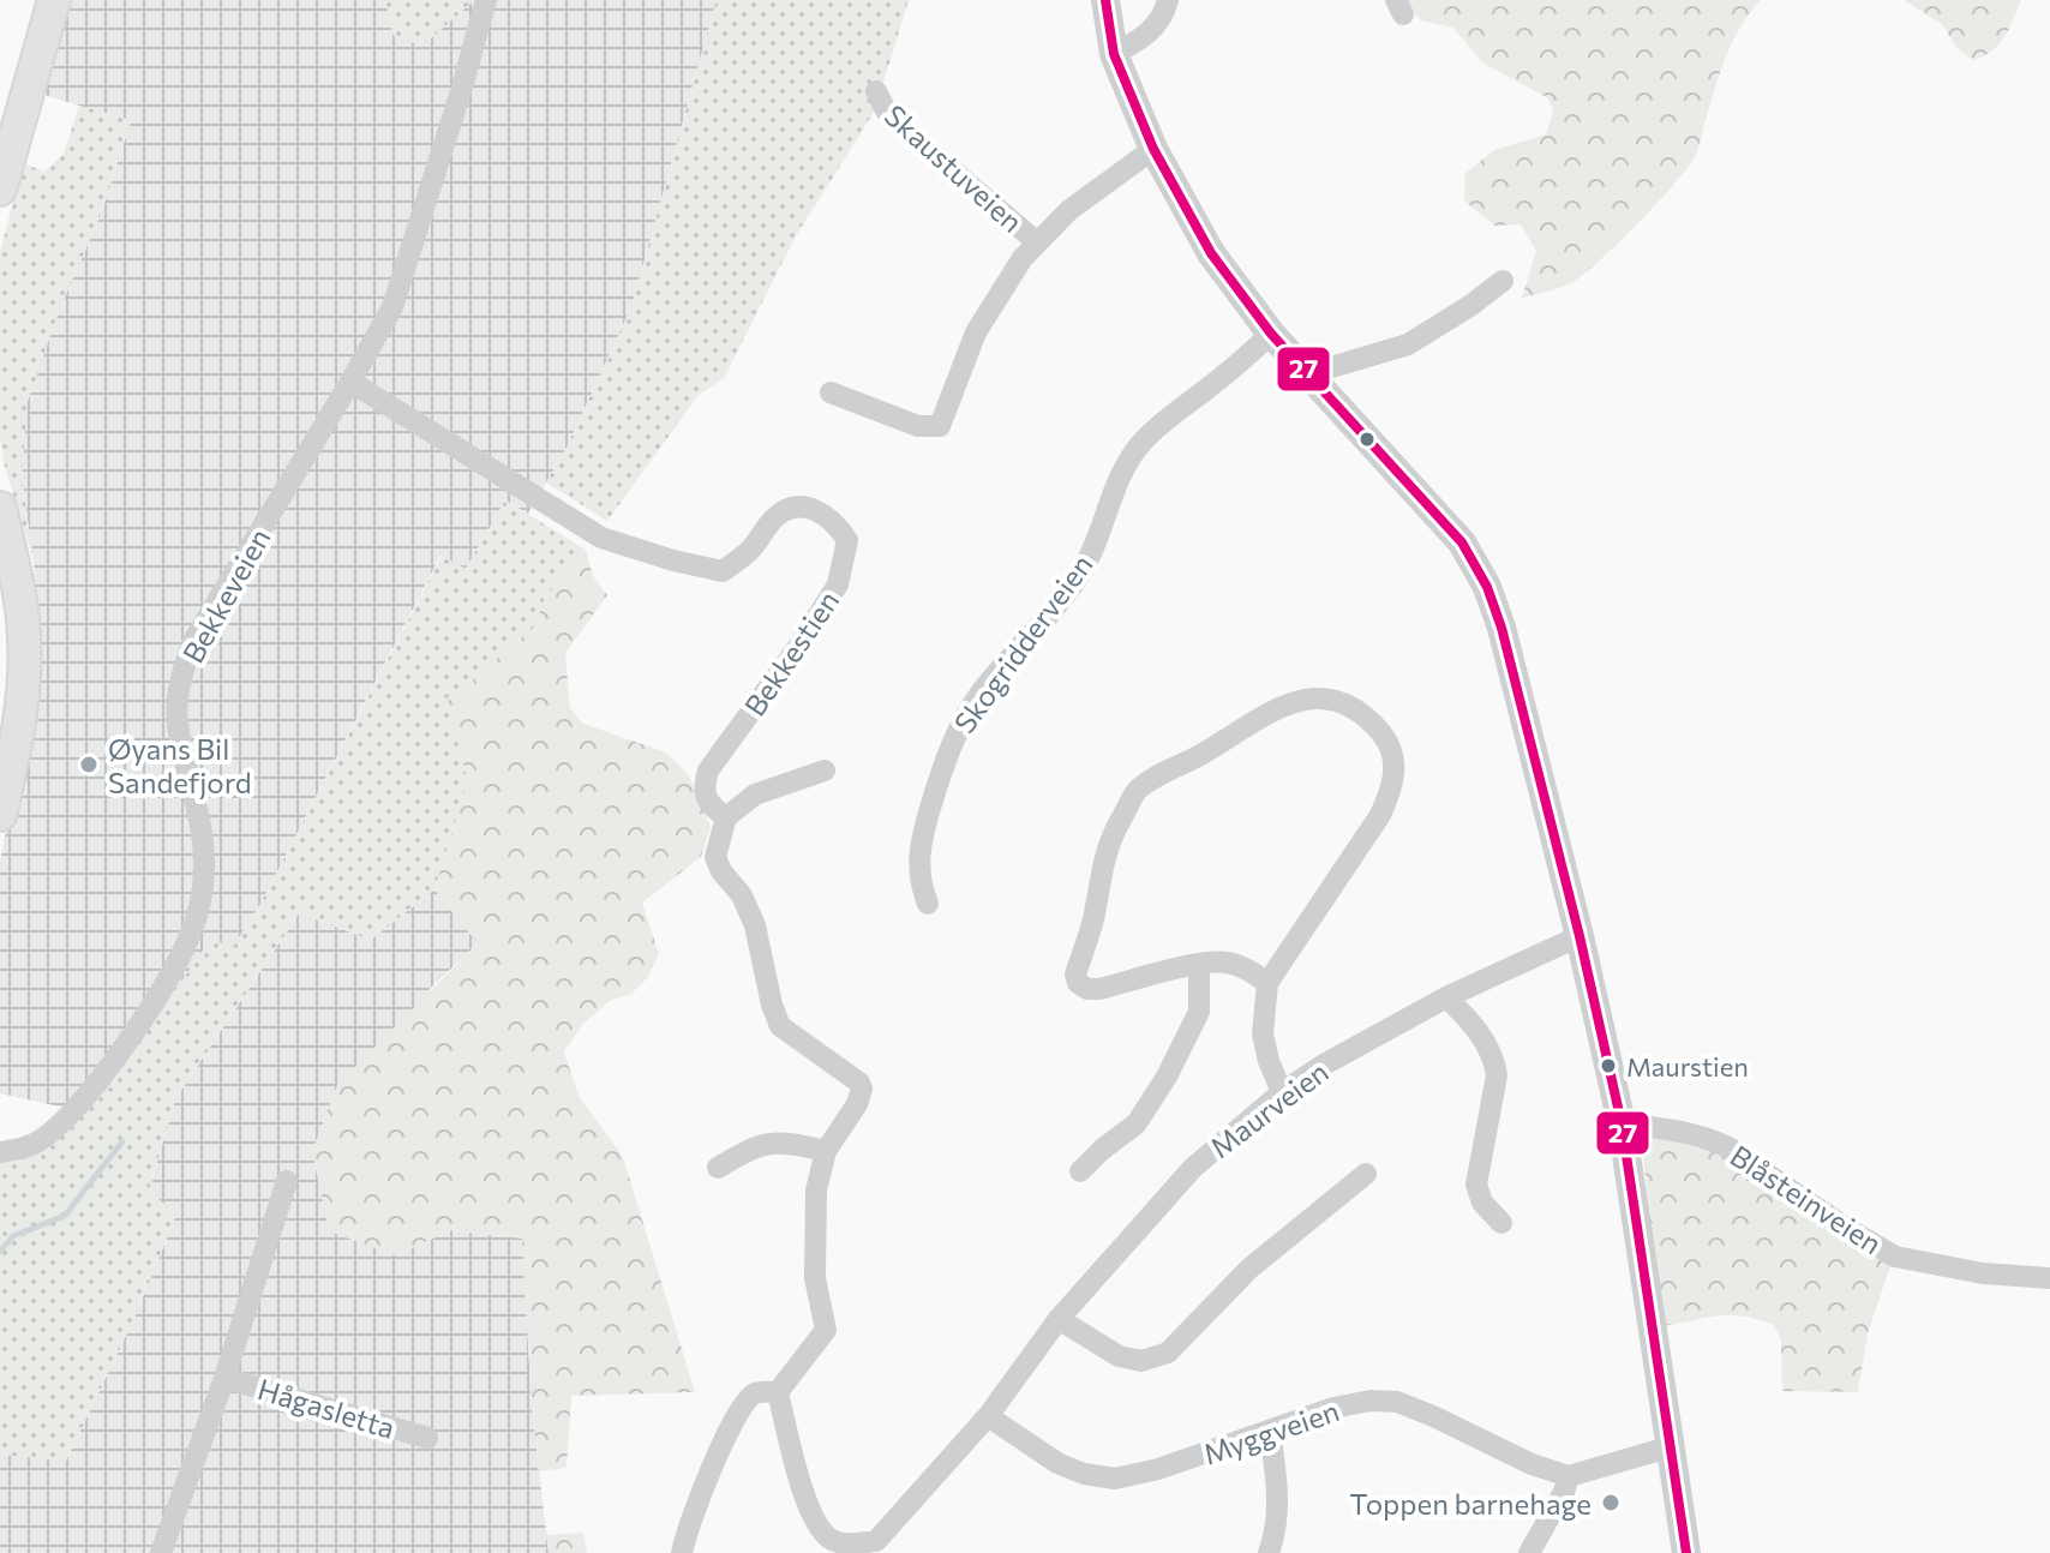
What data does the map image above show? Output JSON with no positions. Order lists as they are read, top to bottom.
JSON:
{
  "streets": {
    "street": [
      "Skaustuveien",
      "Bekkeveien",
      "Skogridderveien",
      "Bekkestien",
      "Maurveien",
      "Blåsteinveien",
      "Hågasletta",
      "Myggveien"
    ]
  },
  "crossings": [
    ["Bekkeveien", "Bekkestien"],
    ["Maurveien", "Myggveien"]
  ],
  "places": ["Øyans Bil Sandefjord", "Maurstien", "Toppen barnehage"],
  "lines": ["transit line 27"]
}
